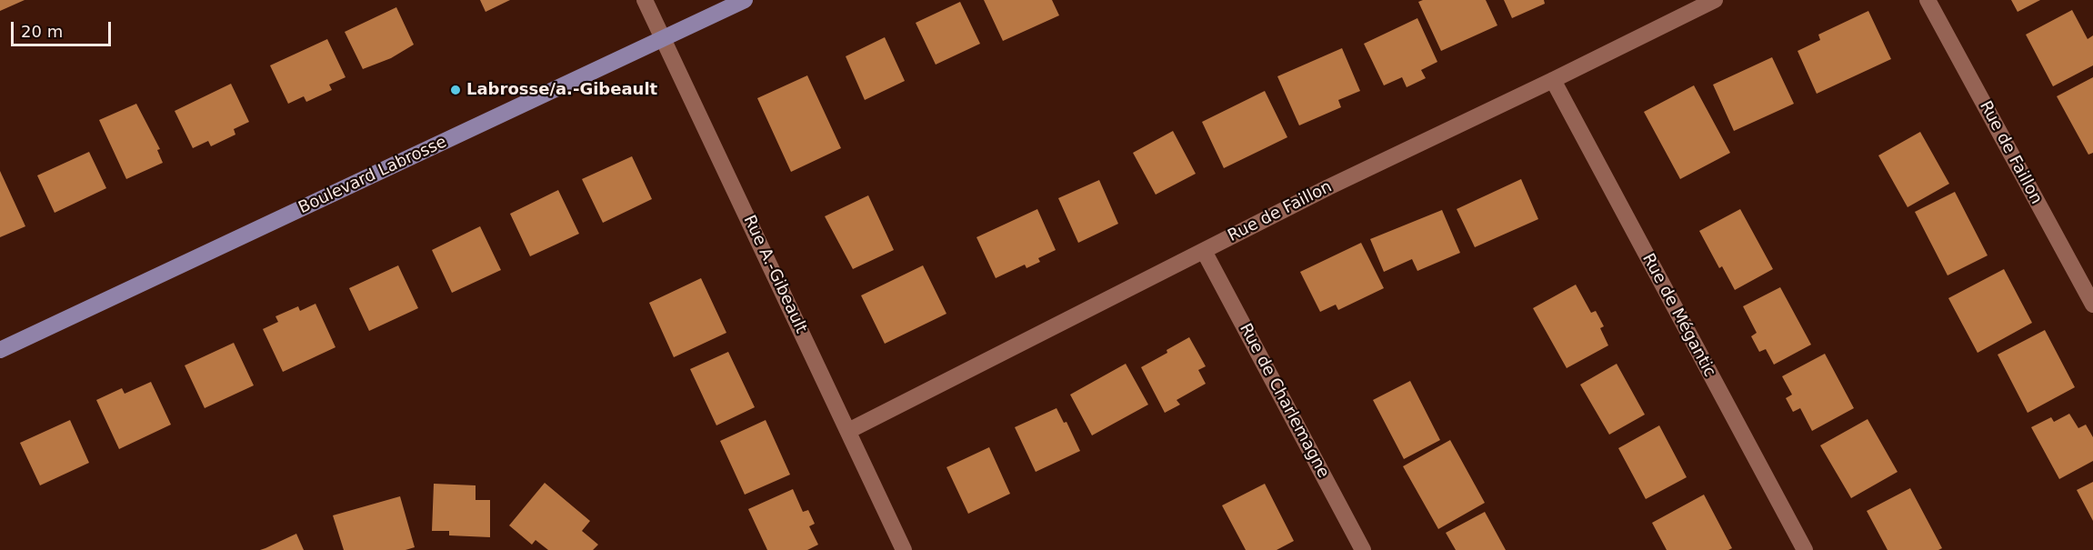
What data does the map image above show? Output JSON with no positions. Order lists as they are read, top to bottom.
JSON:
{
  "streets": {
    "main road": ["Boulevard Labrosse"],
    "street": [
      "Rue de Faillon",
      "Rue A.-Gibeault",
      "Rue de Mégantic",
      "Rue de Charlemagne"
    ]
  },
  "crossings": [
    ["Rue de Faillon", "Rue A.-Gibeault"],
    ["Rue de Faillon", "Rue de Mégantic"],
    ["Rue de Faillon", "Rue de Charlemagne"],
    ["Boulevard Labrosse", "Rue A.-Gibeault"]
  ],
  "places": ["Labrosse/a.-Gibeault"],
  "scale_bar": "20 m"
}
